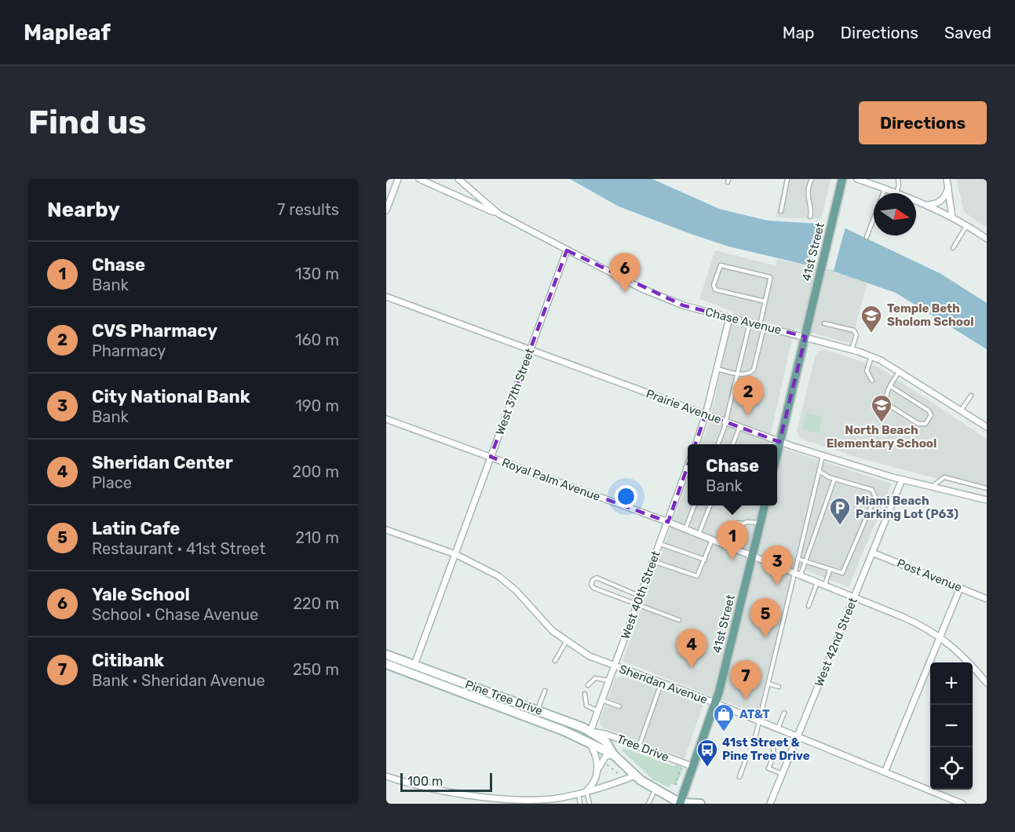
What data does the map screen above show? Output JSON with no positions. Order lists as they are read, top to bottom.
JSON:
{
  "streets": {
    "main road": ["41st Street", "Pine Tree Drive"],
    "street": [
      "Chase Avenue",
      "West 37th Street",
      "Prairie Avenue",
      "Royal Palm Avenue",
      "Post Avenue",
      "West 40th Street",
      "West 42nd Street",
      "Sheridan Avenue",
      "Tree Drive"
    ]
  },
  "crossings": [
    ["41st Street", "Chase Avenue"],
    ["41st Street", "Prairie Avenue"],
    ["41st Street", "Royal Palm Avenue"],
    ["41st Street", "Sheridan Avenue"],
    ["41st Street", "Pine Tree Drive"],
    ["41st Street", "Tree Drive"],
    ["Chase Avenue", "West 37th Street"],
    ["West 37th Street", "Prairie Avenue"],
    ["West 37th Street", "Royal Palm Avenue"],
    ["West 37th Street", "Sheridan Avenue"],
    ["West 37th Street", "Pine Tree Drive"],
    ["Prairie Avenue", "West 42nd Street"],
    ["Royal Palm Avenue", "West 40th Street"],
    ["Royal Palm Avenue", "West 42nd Street"],
    ["Post Avenue", "West 42nd Street"],
    ["West 40th Street", "Sheridan Avenue"],
    ["West 40th Street", "Pine Tree Drive"],
    ["West 40th Street", "Tree Drive"],
    ["West 42nd Street", "Sheridan Avenue"],
    ["Pine Tree Drive", "Tree Drive"]
  ],
  "places": {
    "school or university": ["Temple Beth Sholom School", "North Beach Elementary School"],
    "parking": ["Miami Beach Parking Lot (P63)"],
    "shop": ["AT&T"],
    "bus stop": ["41st Street & Pine Tree Drive"]
  },
  "scale_bar": "100 m",
  "north": "right",
  "page": {
    "header": "Mapleaf",
    "nav": ["Map", "Directions", "Saved"],
    "buttons": "Directions",
    "title": "Find us",
    "heading": ["Nearby", "7 results"],
    "list": [
      {
        "mark": "1",
        "name": "Chase",
        "note": "Bank",
        "value": "130 m"
      },
      {
        "mark": "2",
        "name": "CVS Pharmacy",
        "note": "Pharmacy",
        "value": "160 m"
      },
      {
        "mark": "3",
        "name": "City National Bank",
        "note": "Bank",
        "value": "190 m"
      },
      {
        "mark": "4",
        "name": "Sheridan Center",
        "note": "Place",
        "value": "200 m"
      },
      {
        "mark": "5",
        "name": "Latin Cafe",
        "note": "Restaurant · 41st Street",
        "value": "210 m"
      },
      {
        "mark": "6",
        "name": "Yale School",
        "note": "School · Chase Avenue",
        "value": "220 m"
      },
      {
        "mark": "7",
        "name": "Citibank",
        "note": "Bank · Sheridan Avenue",
        "value": "250 m"
      }
    ],
    "pins": [
      "6",
      "2",
      "1",
      "3",
      "5",
      "4",
      "7"
    ],
    "popup": ["Chase", "Bank"],
    "map_buttons": ["+", "−"],
    "scale": "100 m"
  }
}
